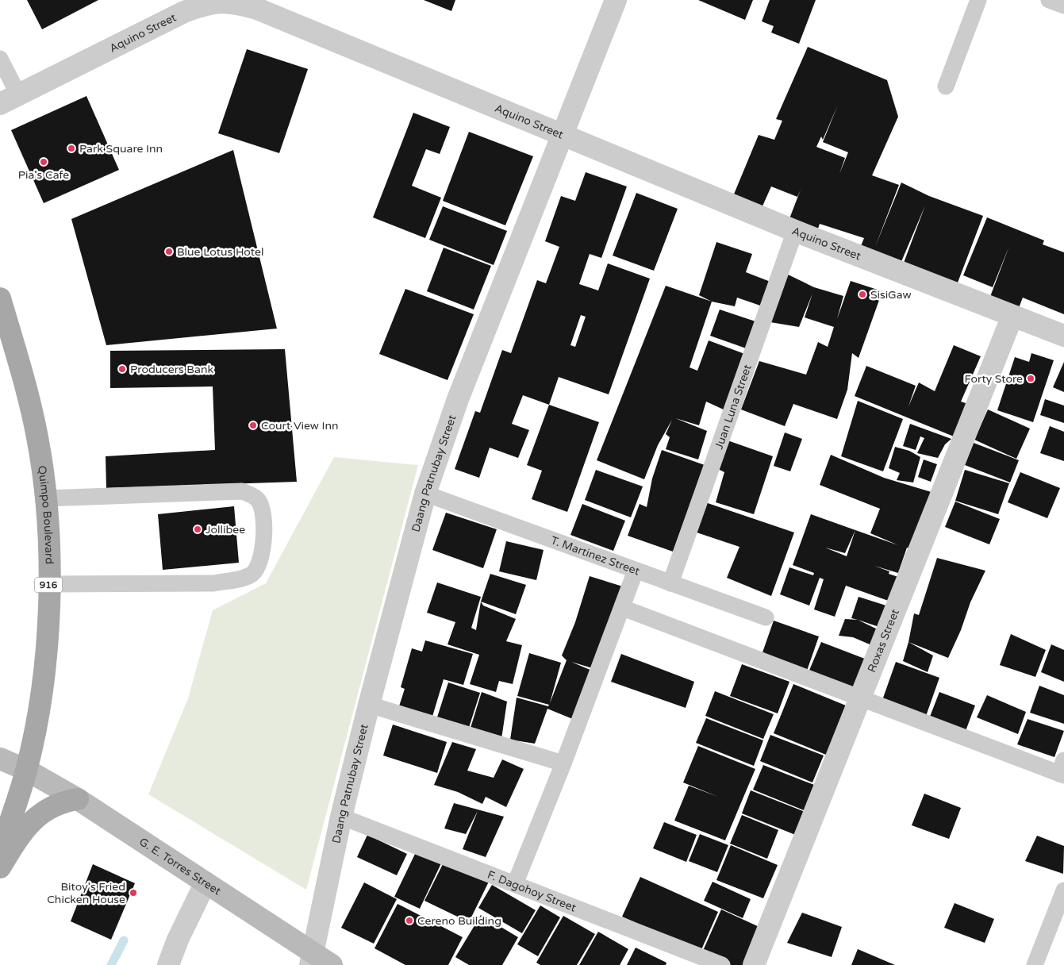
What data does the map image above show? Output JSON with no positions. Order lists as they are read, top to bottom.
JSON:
{
  "streets": {
    "main road": ["Quimpo Boulevard", "916", "G. E. Torres Street"],
    "street": ["Aquino Street", "Daang Patnubay Street", "Roxas Street"],
    "lane": ["Juan Luna Street", "T. Martinez Street", "F. Dagohoy Street"]
  },
  "crossings": [
    ["Aquino Street", "Juan Luna Street"],
    ["Aquino Street", "Daang Patnubay Street"],
    ["Aquino Street", "Roxas Street"],
    ["Juan Luna Street", "T. Martinez Street"],
    ["Daang Patnubay Street", "T. Martinez Street"],
    ["Daang Patnubay Street", "G. E. Torres Street"],
    ["Daang Patnubay Street", "F. Dagohoy Street"],
    ["Quimpo Boulevard", "G. E. Torres Street"]
  ],
  "places": [
    "Park Square Inn",
    "Pia's Cafe",
    "Blue Lotus Hotel",
    "SisiGaw",
    "Producers Bank",
    "Forty Store",
    "Court View Inn",
    "Jollibee",
    "Bitoy's Fried Chicken House",
    "Cereno Building"
  ]
}
